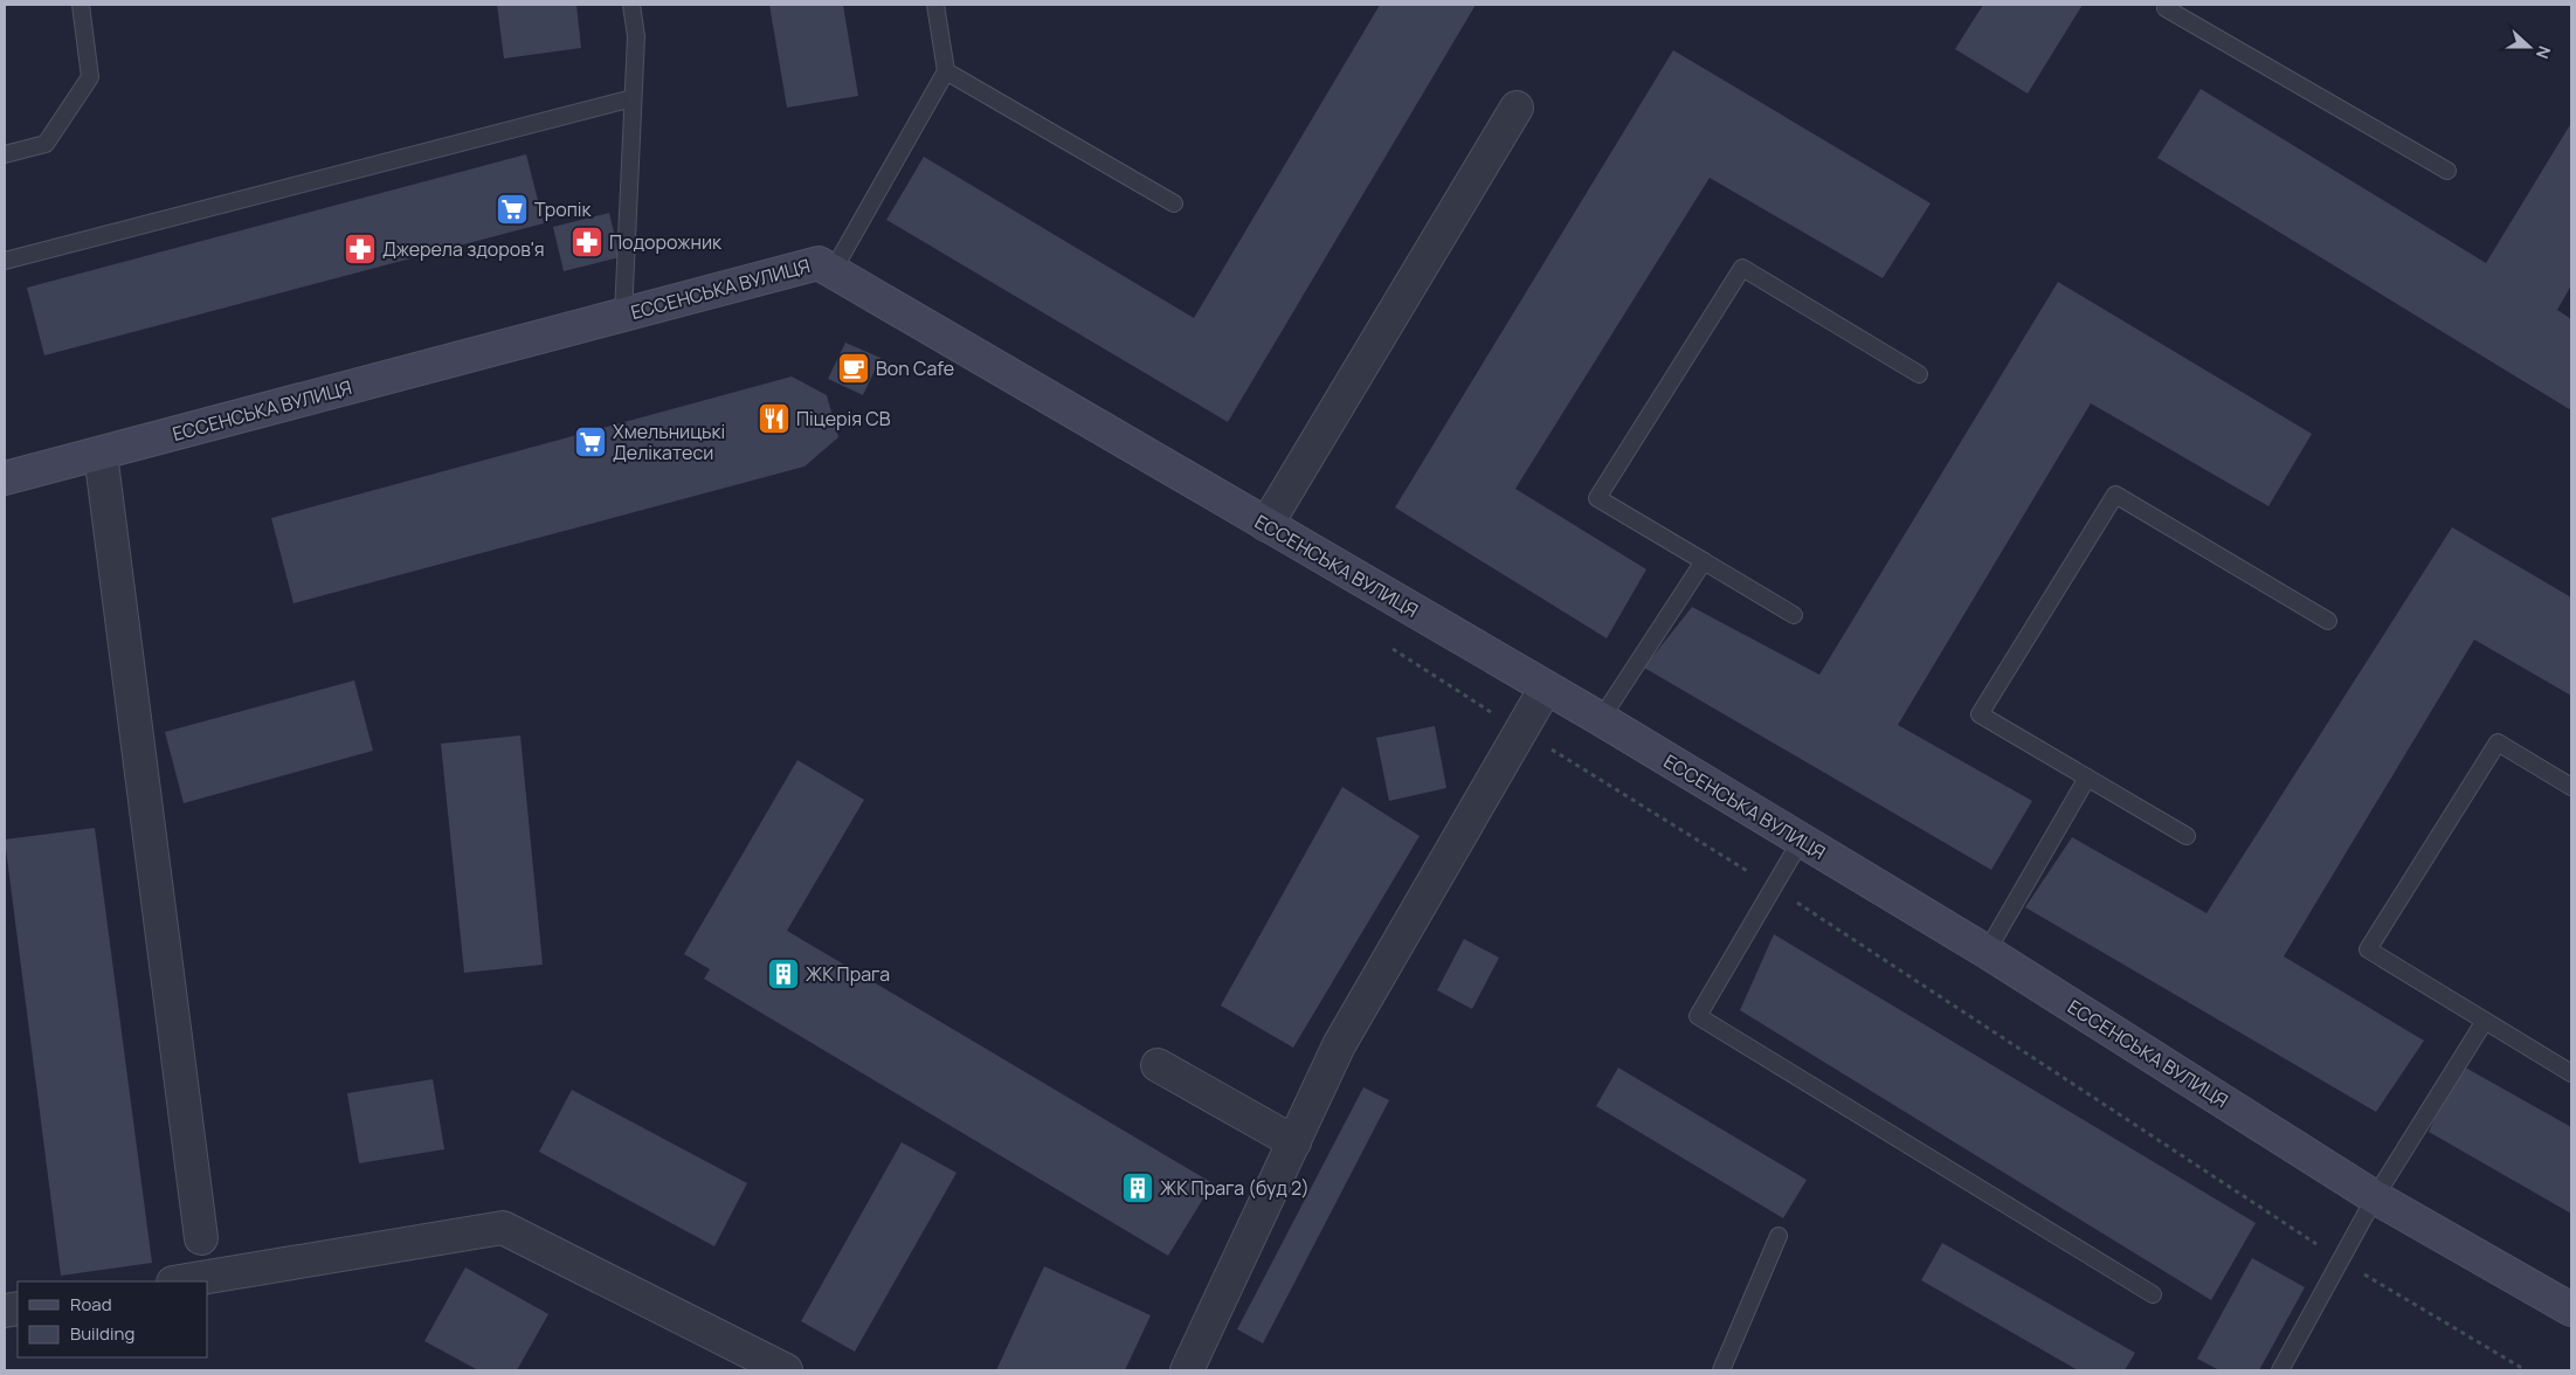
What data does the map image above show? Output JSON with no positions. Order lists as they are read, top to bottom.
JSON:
{
  "streets": {
    "street": ["ЕССЕНСЬКА ВУЛИЦЯ"]
  },
  "places": {
    "supermarket": ["Тропік", "Хмельницькі Делікатеси"],
    "pharmacy": ["Подорожник", "Джерела здоров'я"],
    "cafe": ["Bon Cafe"],
    "restaurant": ["Піцерія СВ"],
    "building": ["ЖК Прага", "ЖК Прага (буд 2)"]
  },
  "legend": ["Road", "Building"],
  "north": "right"
}
